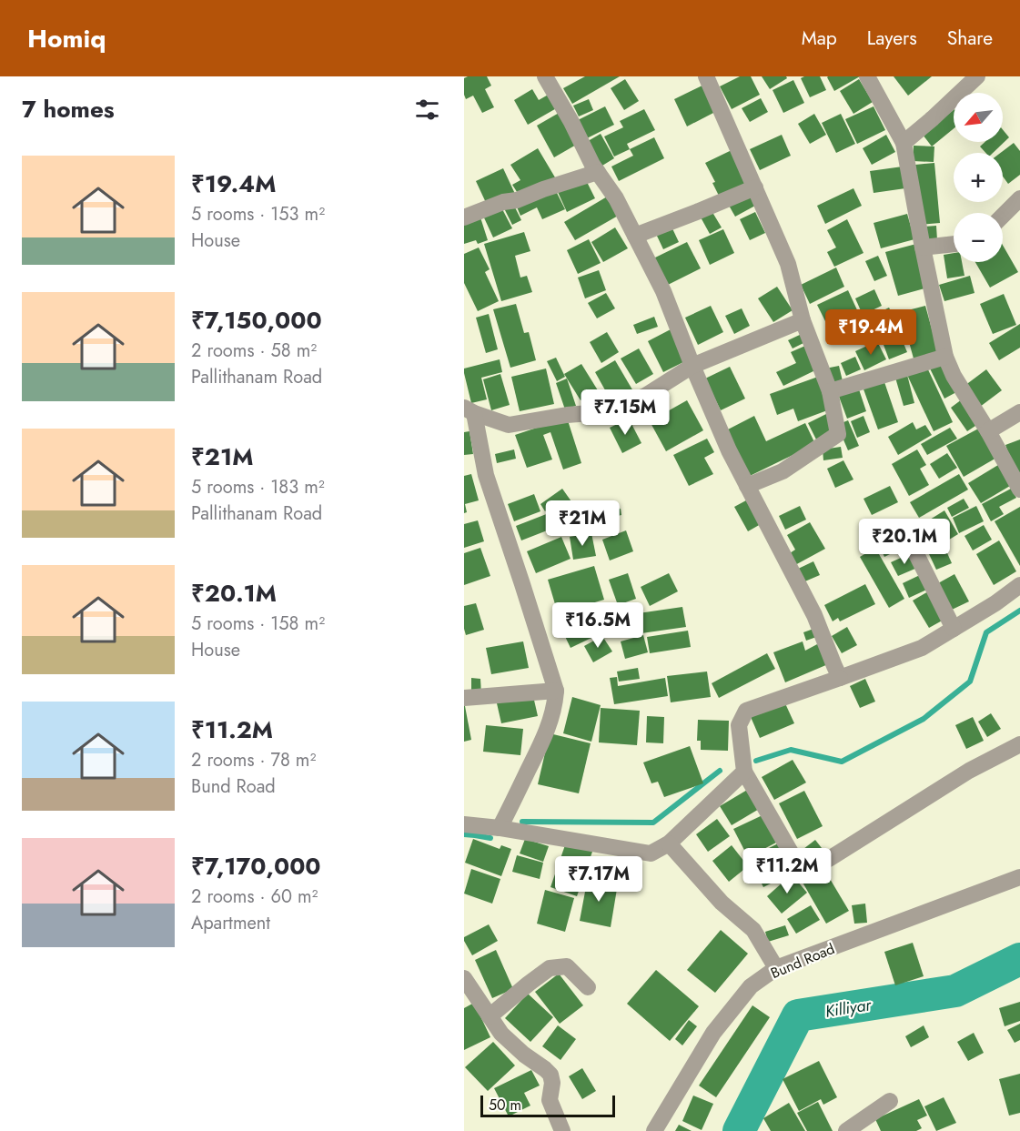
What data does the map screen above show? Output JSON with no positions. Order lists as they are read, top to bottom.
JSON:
{
  "streets": {
    "street": ["Bund Road"]
  },
  "water": ["Killiyar"],
  "scale_bar": "50 m",
  "north": "bottom left",
  "page": {
    "header": "Homiq",
    "nav": ["Map", "Layers", "Share"],
    "heading": "7 homes",
    "map_buttons": ["+", "−"],
    "list": [
      {
        "name": "₹19.4M",
        "note": "5 rooms · 153 m² · House"
      },
      {
        "name": "₹7,150,000",
        "note": "2 rooms · 58 m² · Pallithanam Road"
      },
      {
        "name": "₹21M",
        "note": "5 rooms · 183 m² · Pallithanam Road"
      },
      {
        "name": "₹20.1M",
        "note": "5 rooms · 158 m² · House"
      },
      {
        "name": "₹11.2M",
        "note": "2 rooms · 78 m² · Bund Road"
      },
      {
        "name": "₹7,170,000",
        "note": "2 rooms · 60 m² · Apartment"
      }
    ],
    "price": [
      "₹19.4M",
      "₹7.15M",
      "₹21M",
      "₹20.1M",
      "₹16.5M",
      "₹11.2M",
      "₹7.17M"
    ],
    "scale": "50 m"
  }
}
